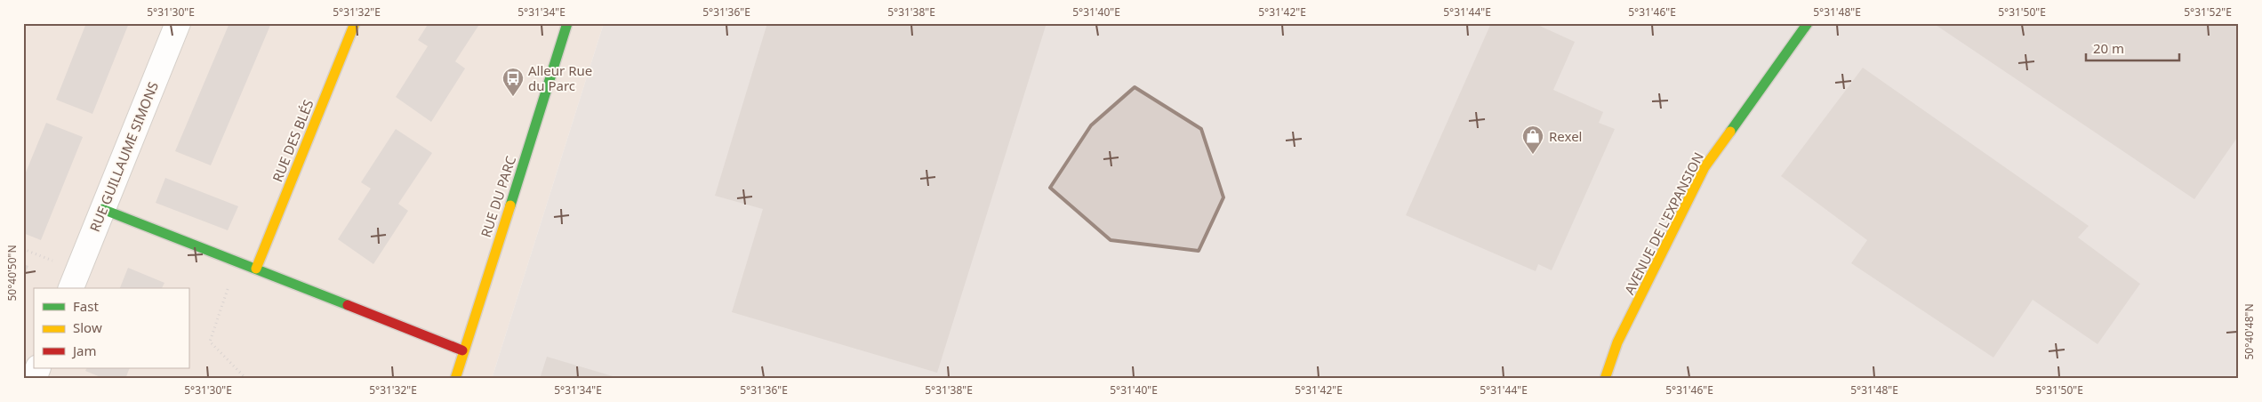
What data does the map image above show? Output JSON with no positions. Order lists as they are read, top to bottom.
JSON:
{
  "streets": {
    "street": [
      "RUE DES BLÉS",
      "RUE GUILLAUME SIMONS",
      "RUE DU PARC",
      "AVENUE DE L'EXPANSION"
    ]
  },
  "places": {
    "bus stop": ["Alleur Rue du Parc"],
    "shop": ["Rexel"]
  },
  "legend": ["Fast", "Slow", "Jam"],
  "scale_bar": "20 m",
  "coordinates": [
    "5°31'30\"E",
    "5°31'32\"E",
    "5°31'34\"E",
    "5°31'36\"E",
    "5°31'38\"E",
    "5°31'40\"E",
    "5°31'42\"E",
    "5°31'44\"E",
    "5°31'46\"E",
    "5°31'48\"E",
    "5°31'50\"E",
    "5°31'52\"E",
    "50°40'50\"N",
    "50°40'48\"N"
  ]
}
